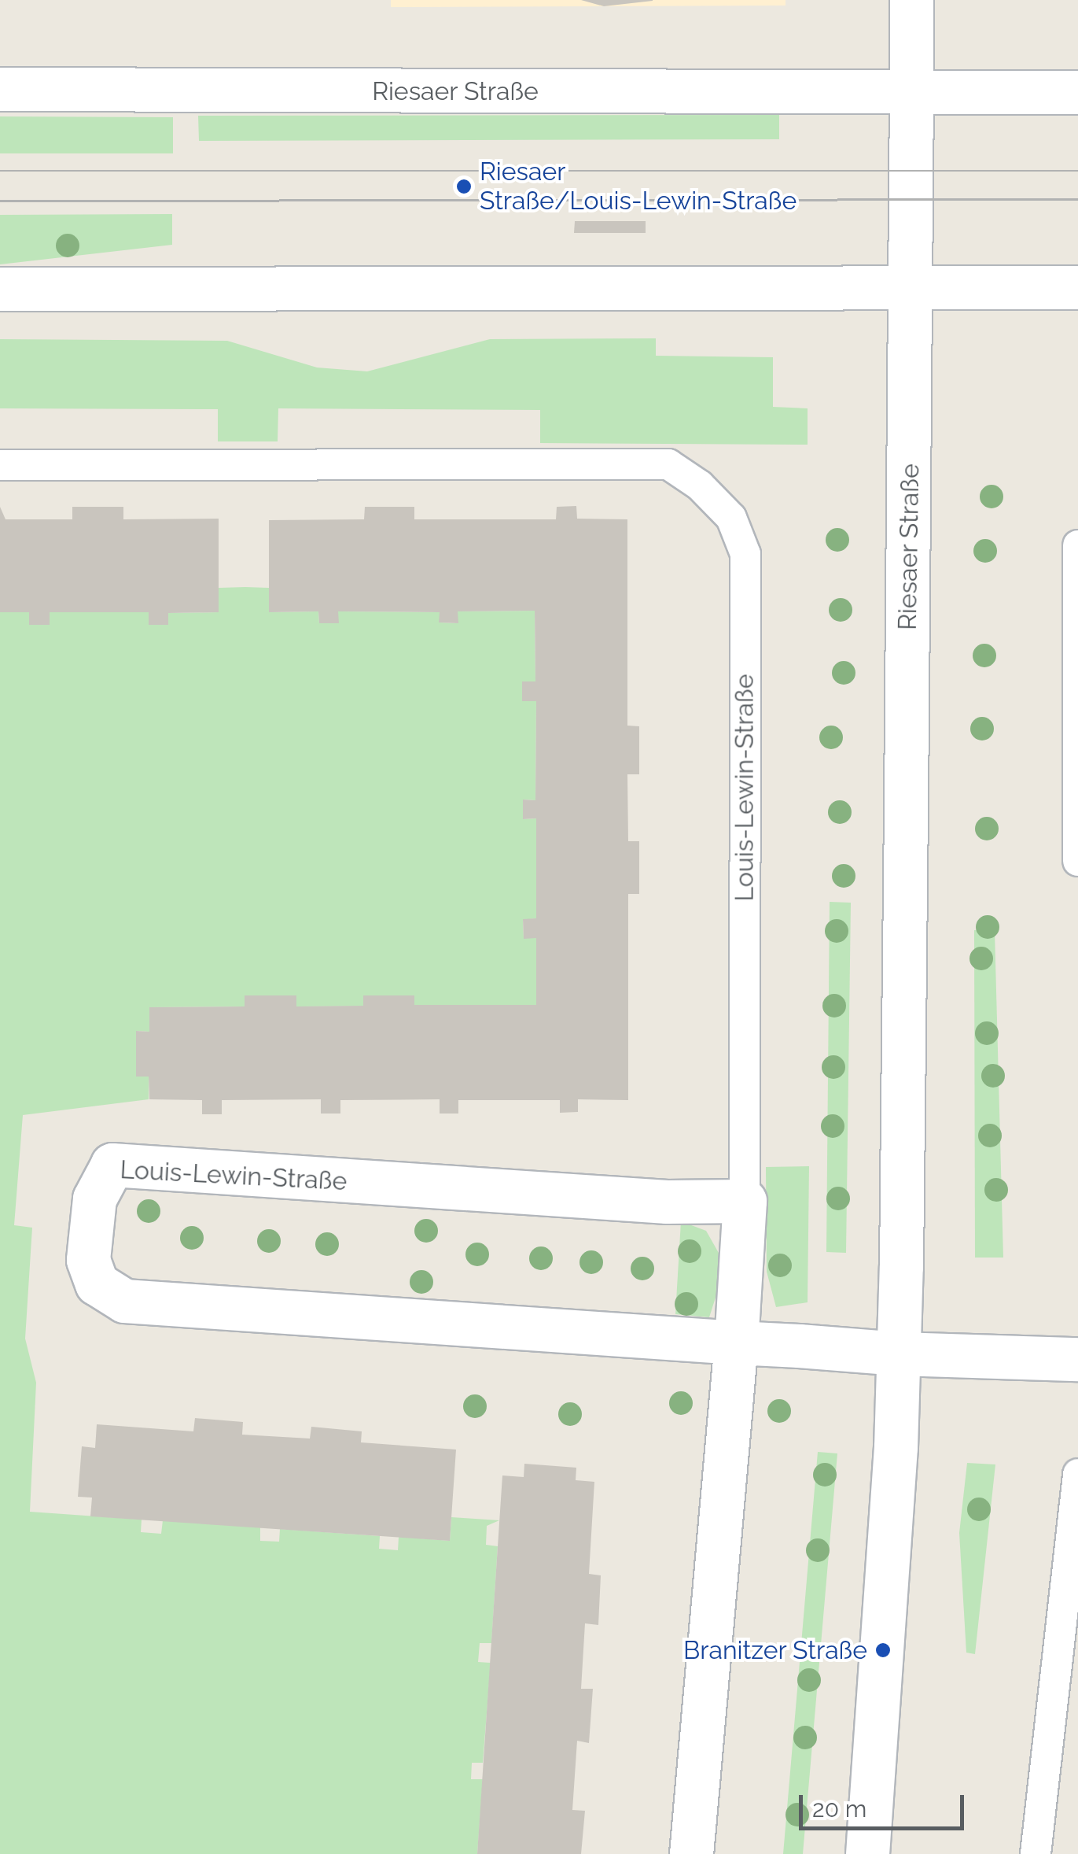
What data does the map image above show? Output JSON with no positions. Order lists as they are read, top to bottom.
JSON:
{
  "streets": {
    "street": ["Riesaer Straße", "Louis-Lewin-Straße"]
  },
  "crossings": [
    ["Riesaer Straße", "Louis-Lewin-Straße"]
  ],
  "places": ["Riesaer Straße/Louis-Lewin-Straße", "Branitzer Straße"],
  "scale_bar": "20 m"
}
